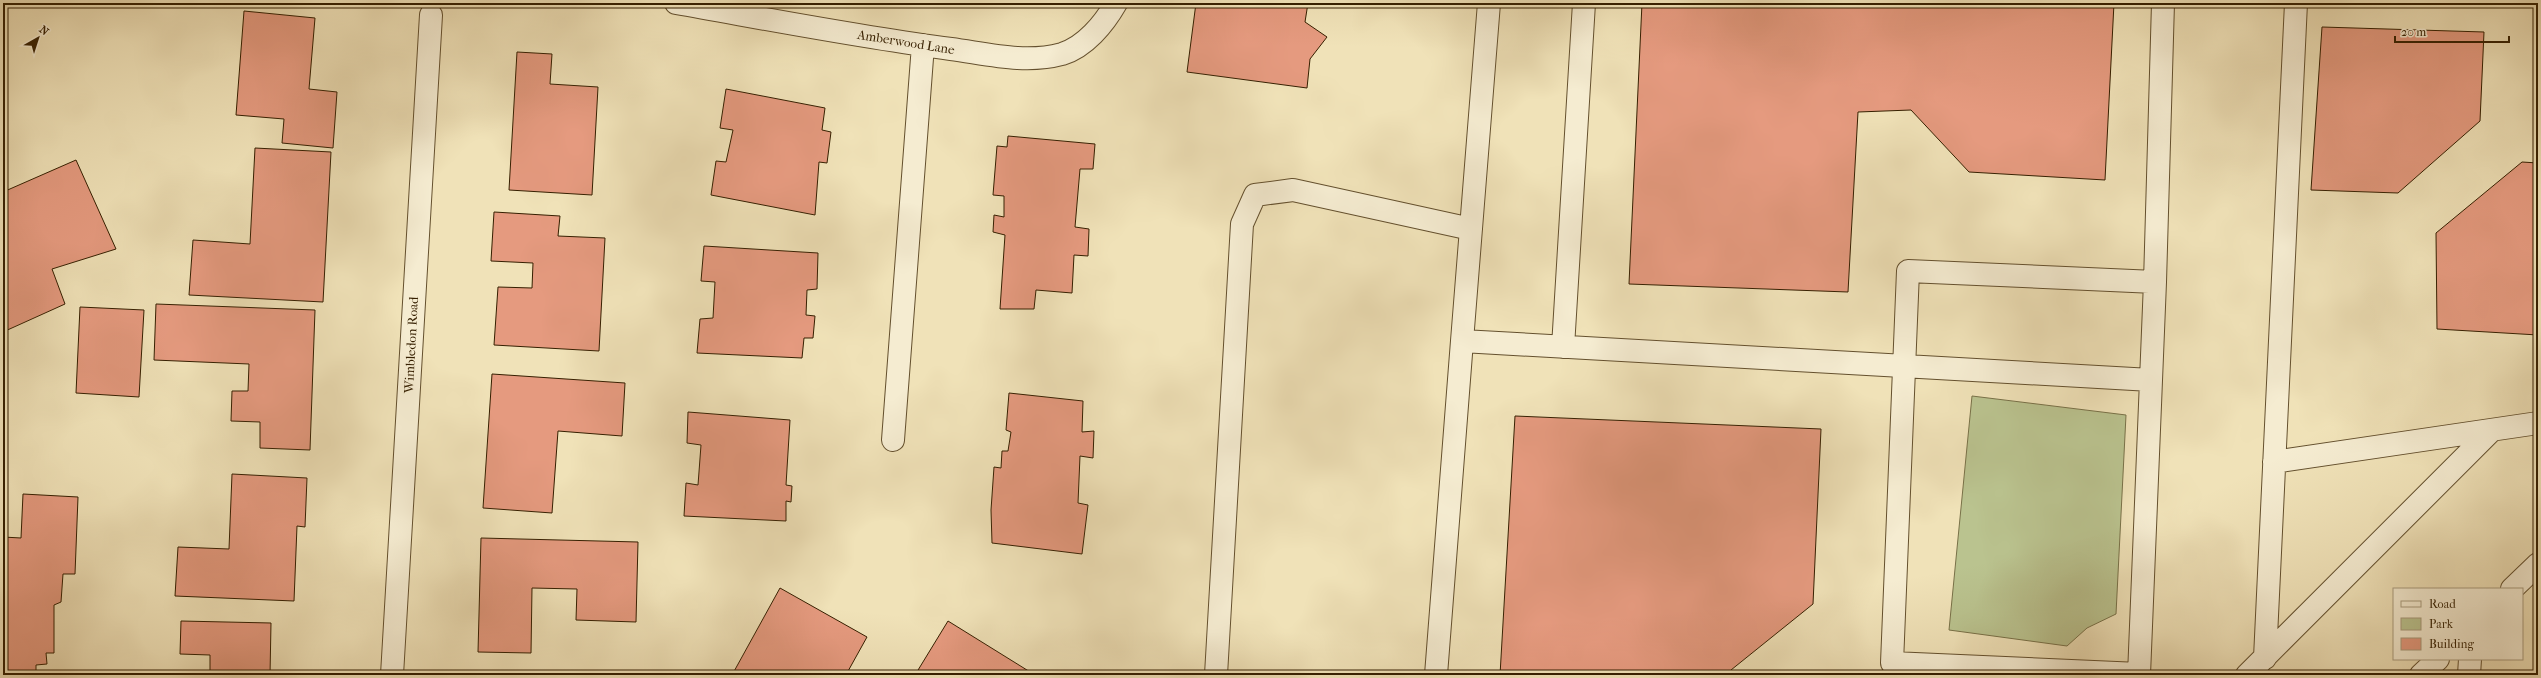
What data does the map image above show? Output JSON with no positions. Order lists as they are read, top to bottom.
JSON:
{
  "streets": {
    "street": ["Amberwood Lane", "Wimbledon Road"]
  },
  "legend": ["Road", "Park", "Building"],
  "scale_bar": "20 m",
  "north": "top right"
}
